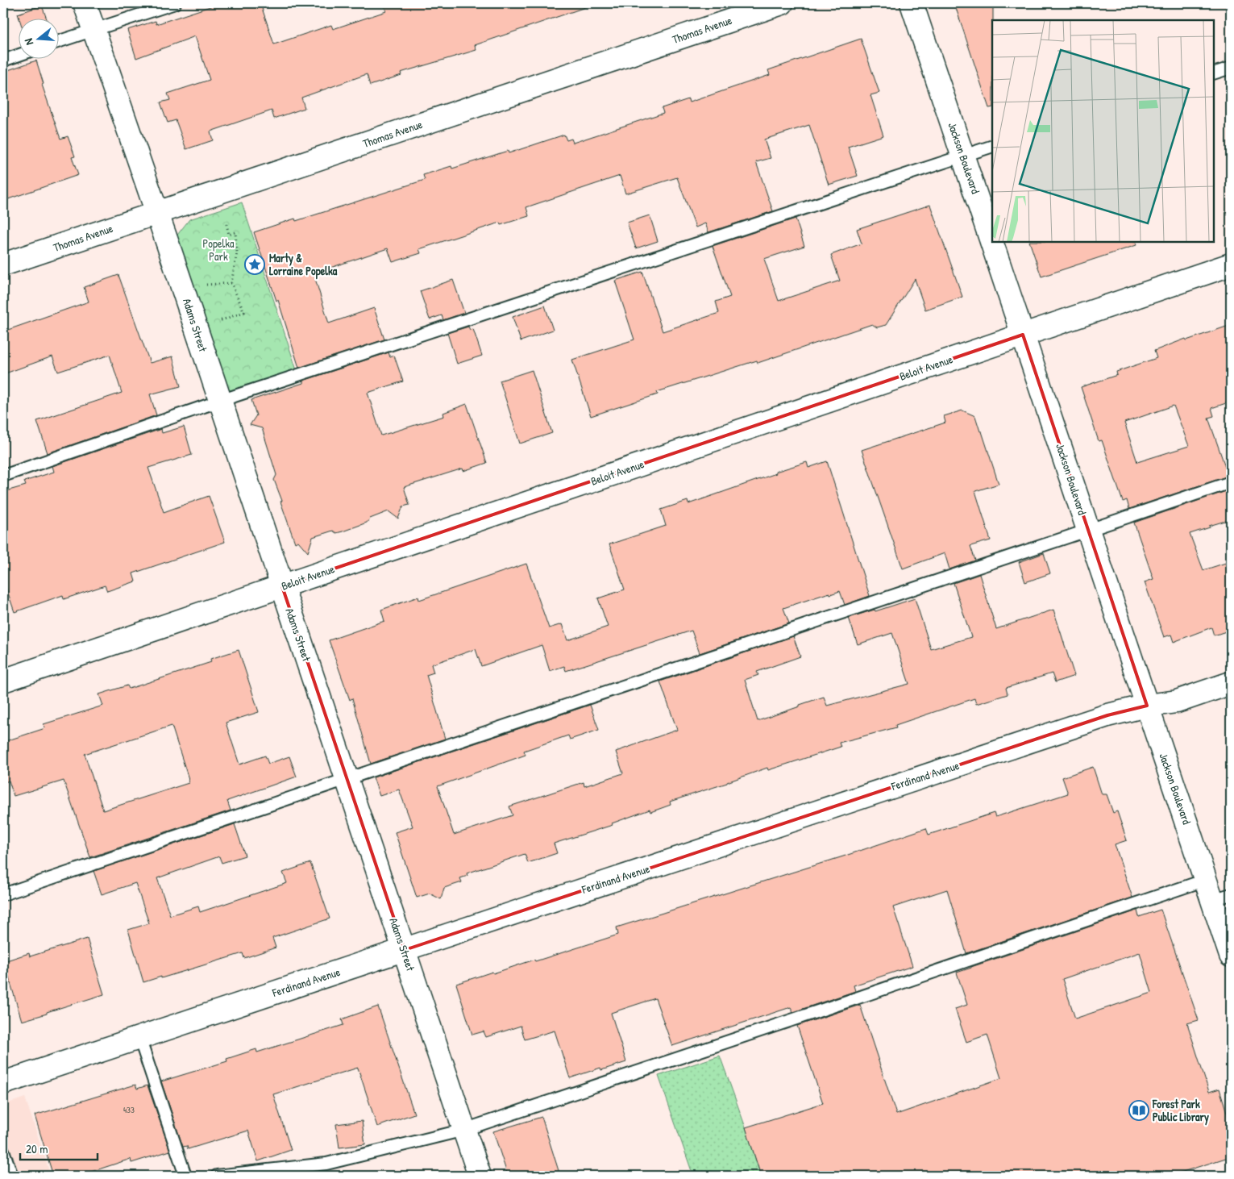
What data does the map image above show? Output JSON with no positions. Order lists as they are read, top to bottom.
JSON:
{
  "streets": {
    "street": [
      "Thomas Avenue",
      "Jackson Boulevard",
      "Adams Street",
      "Beloit Avenue",
      "Ferdinand Avenue"
    ]
  },
  "crossings": [
    ["Thomas Avenue", "Adams Street"],
    ["Jackson Boulevard", "Beloit Avenue"],
    ["Jackson Boulevard", "Ferdinand Avenue"],
    ["Adams Street", "Beloit Avenue"],
    ["Adams Street", "Ferdinand Avenue"]
  ],
  "parks": ["Popelka Park"],
  "places": {
    "place": ["Marty & Lorraine Popelka"],
    "library": ["Forest Park Public Library"]
  },
  "house_numbers": ["433"],
  "scale_bar": "20 m",
  "north": "left"
}
